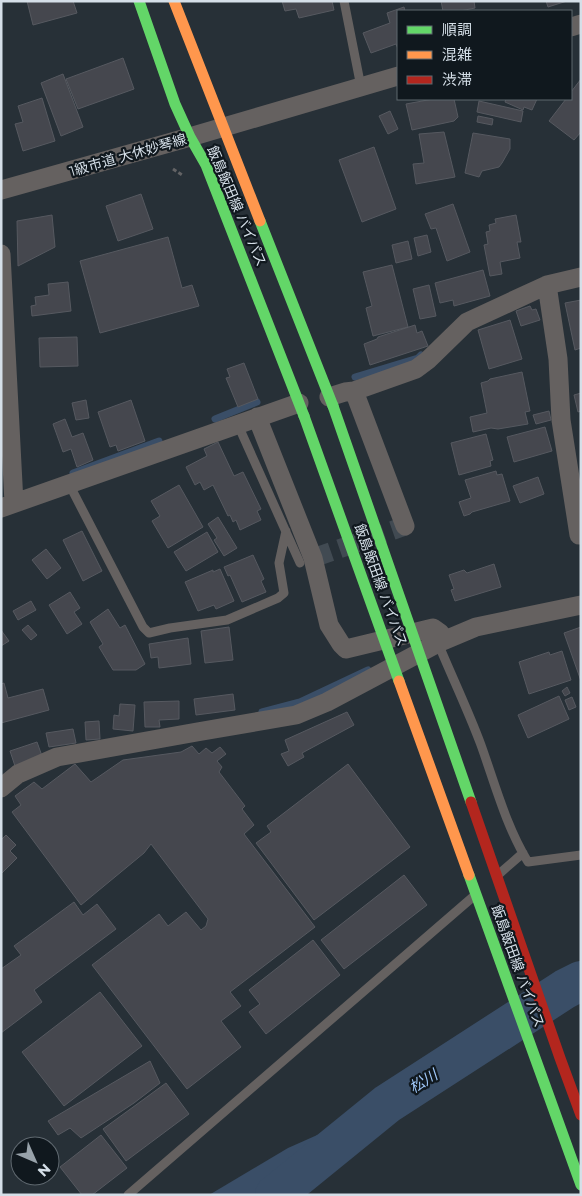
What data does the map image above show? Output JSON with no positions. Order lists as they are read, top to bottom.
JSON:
{
  "streets": {
    "main road": ["飯島飯田線 バイパス"],
    "street": ["1級市道 大休妙琴線"]
  },
  "crossings": [
    ["1級市道 大休妙琴線", "飯島飯田線 バイパス"]
  ],
  "water": ["松川"],
  "legend": ["順調", "混雑", "渋滞"],
  "north": "bottom right"
}
